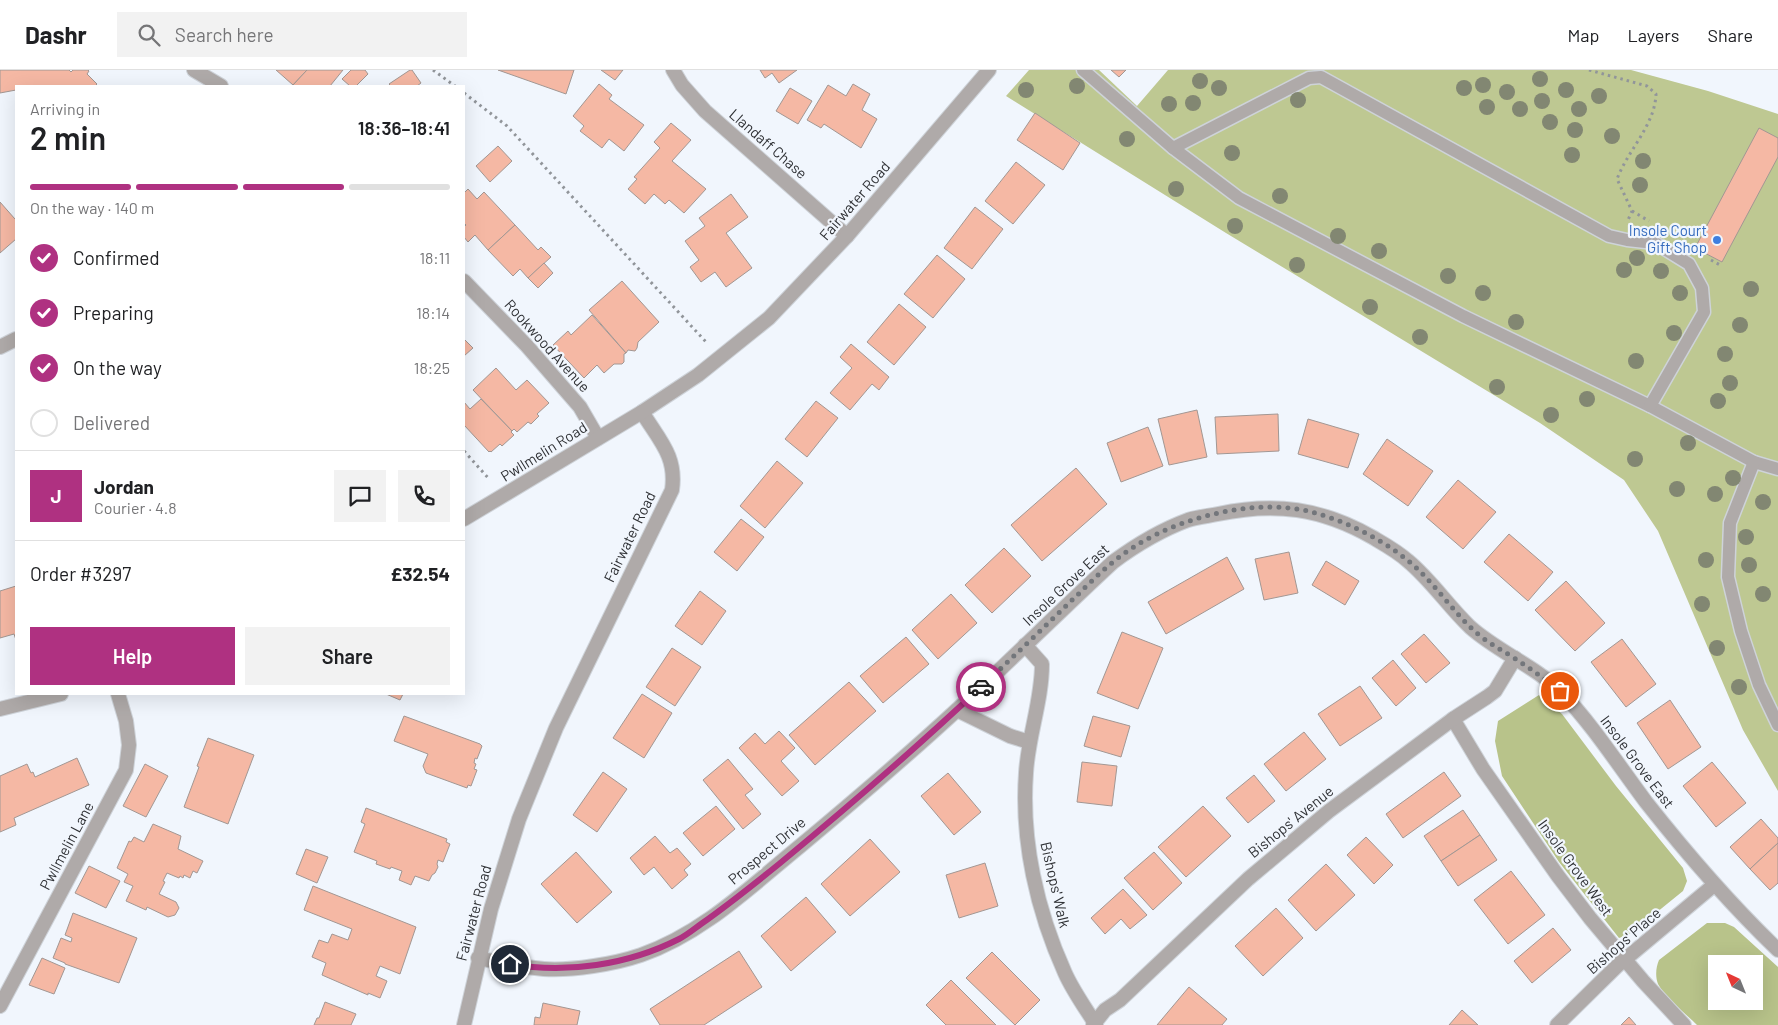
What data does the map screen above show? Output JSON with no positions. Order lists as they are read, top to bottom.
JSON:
{
  "streets": {
    "street": [
      "Llandaff Chase",
      "Fairwater Road",
      "Rookwood Avenue",
      "Pwllmelin Road",
      "Insole Grove East",
      "Bishops' Avenue",
      "Pwllmelin Lane",
      "Prospect Drive",
      "Insole Grove West",
      "Bishops' Walk",
      "Bishops' Place"
    ]
  },
  "crossings": [
    ["Llandaff Chase", "Fairwater Road"],
    ["Fairwater Road", "Pwllmelin Road"],
    ["Fairwater Road", "Prospect Drive"],
    ["Rookwood Avenue", "Pwllmelin Road"],
    ["Insole Grove East", "Bishops' Avenue"],
    ["Insole Grove East", "Prospect Drive"],
    ["Insole Grove East", "Bishops' Walk"],
    ["Insole Grove East", "Bishops' Place"],
    ["Bishops' Avenue", "Insole Grove West"],
    ["Bishops' Avenue", "Bishops' Walk"],
    ["Prospect Drive", "Bishops' Walk"],
    ["Insole Grove West", "Bishops' Place"]
  ],
  "places": ["Insole Court Gift Shop"],
  "north": "top left",
  "page": {
    "header": "Dashr",
    "search": "Search here",
    "nav": ["Map", "Layers", "Share"],
    "heading": ["2 min", "Arriving in", "18:36–18:41"],
    "panel": [
      "Jordan",
      "Courier · 4.8",
      "Order #3297",
      "£32.54"
    ],
    "bar": "On the way · 140 m",
    "list": [
      ["Confirmed", "18:11"],
      ["Preparing", "18:14"],
      ["On the way", "18:25"],
      "Delivered"
    ],
    "round": "J",
    "buttons": ["Help", "Share"]
  }
}
